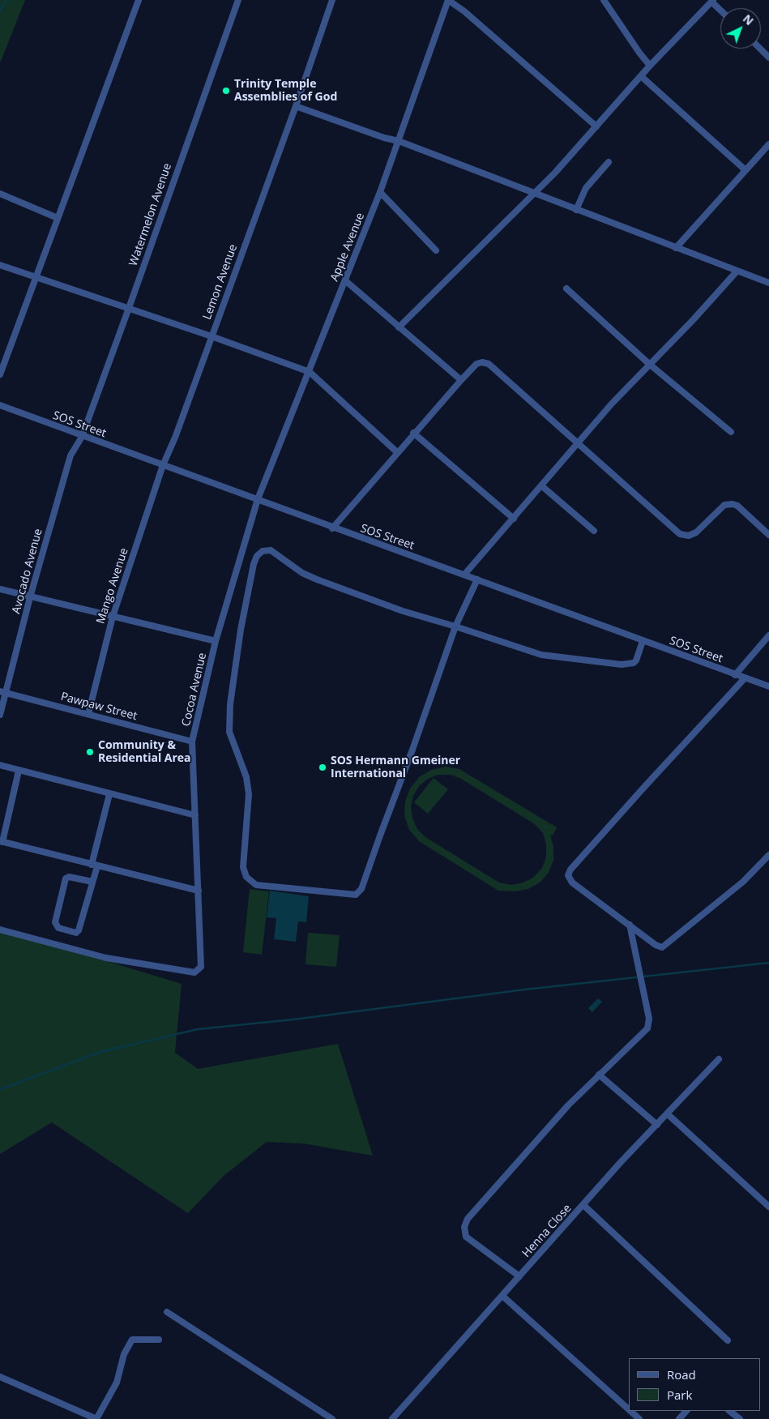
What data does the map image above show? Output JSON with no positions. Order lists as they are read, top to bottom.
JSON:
{
  "streets": {
    "street": [
      "Watermelon Avenue",
      "Apple Avenue",
      "Lemon Avenue",
      "SOS Street",
      "Avocado Avenue",
      "Mango Avenue",
      "Cocoa Avenue",
      "Pawpaw Street",
      "Henna Close"
    ]
  },
  "crossings": [
    ["Watermelon Avenue", "SOS Street"],
    ["Watermelon Avenue", "Avocado Avenue"],
    ["Apple Avenue", "SOS Street"],
    ["Apple Avenue", "Cocoa Avenue"],
    ["Lemon Avenue", "SOS Street"],
    ["Lemon Avenue", "Mango Avenue"],
    ["SOS Street", "Avocado Avenue"],
    ["SOS Street", "Mango Avenue"],
    ["SOS Street", "Cocoa Avenue"],
    ["Avocado Avenue", "Pawpaw Street"],
    ["Mango Avenue", "Pawpaw Street"],
    ["Cocoa Avenue", "Pawpaw Street"]
  ],
  "places": ["Trinity Temple Assemblies of God", "Community & Residential Area", "SOS Hermann Gmeiner International"],
  "legend": ["Road", "Park"],
  "north": "top right"
}
